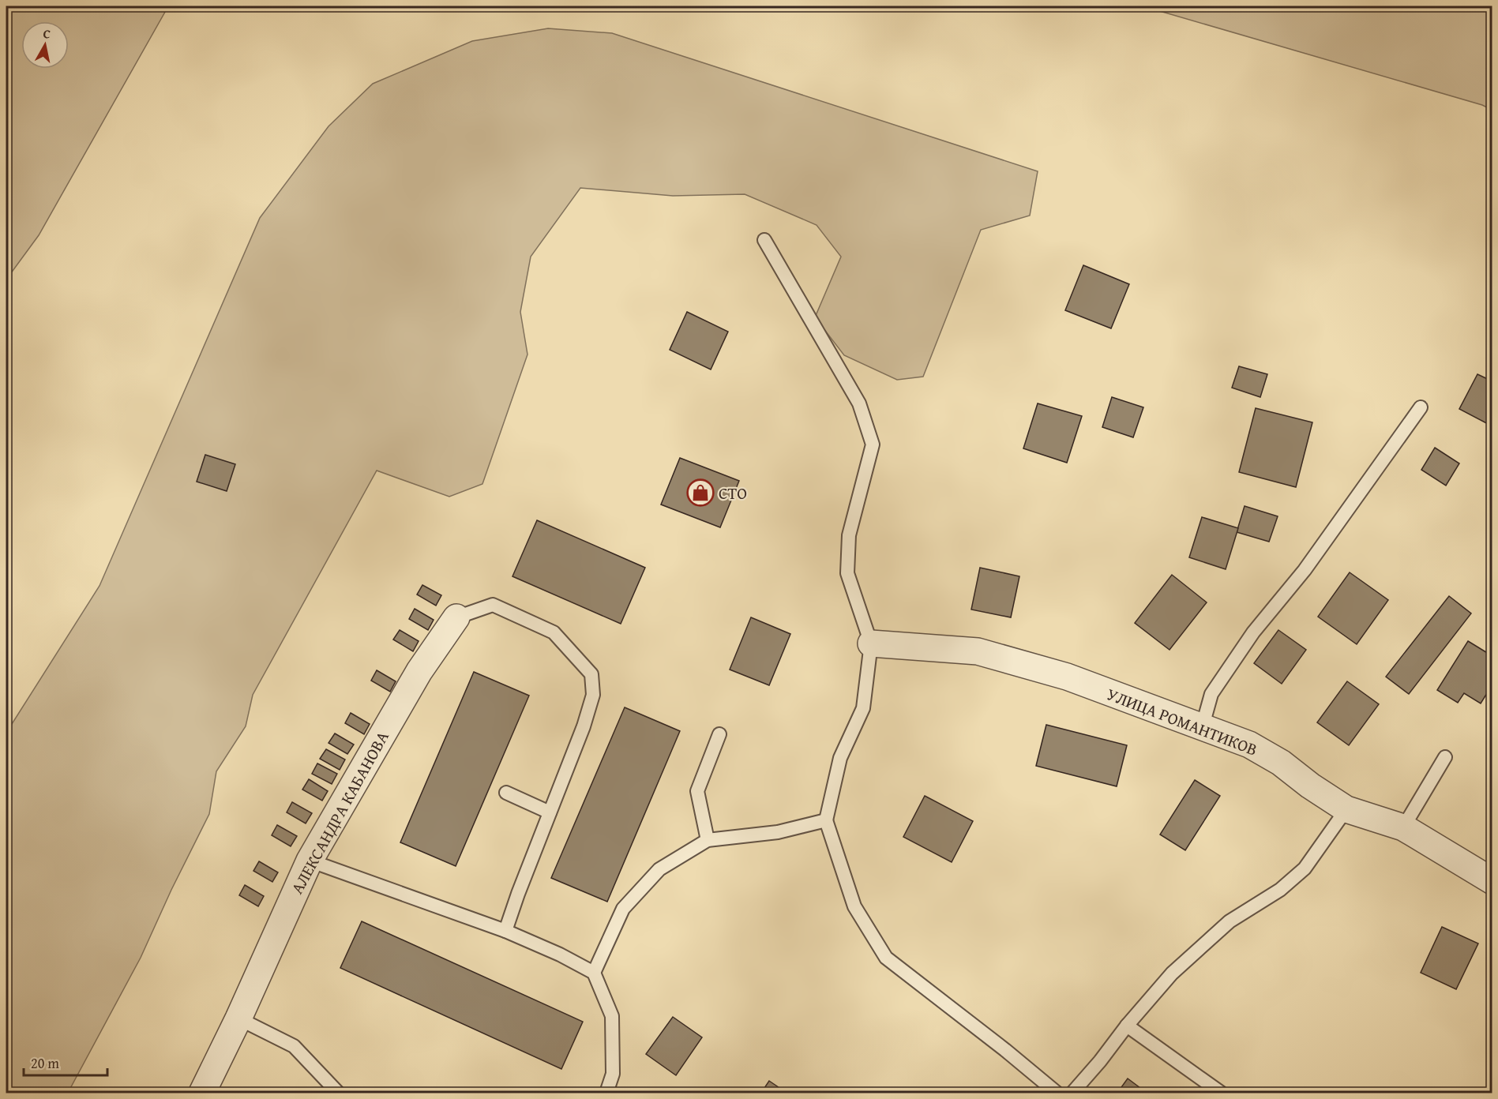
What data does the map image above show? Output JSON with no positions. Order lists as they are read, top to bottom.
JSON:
{
  "streets": {
    "street": ["УЛИЦА РОМАНТИКОВ", "АЛЕКСАНДРА КАБАНОВА"]
  },
  "places": {
    "shop": ["СТО"]
  },
  "scale_bar": "20 m",
  "north": "top"
}
